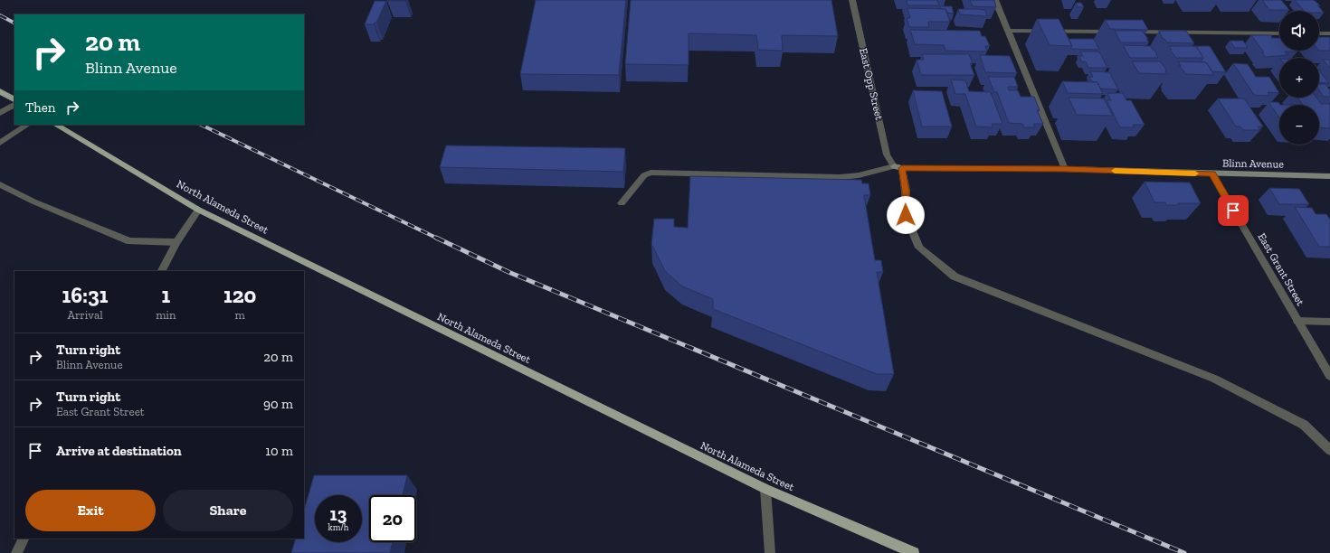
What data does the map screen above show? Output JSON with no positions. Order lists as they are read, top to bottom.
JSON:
{
  "streets": {
    "main road": ["North Alameda Street"],
    "street": ["East Opp Street", "Blinn Avenue", "East Grant Street"]
  },
  "crossings": [
    ["East Opp Street", "Blinn Avenue"],
    ["Blinn Avenue", "East Grant Street"]
  ],
  "page": {
    "map_buttons": ["+", "−"],
    "turn": ["20 m", "Blinn Avenue"],
    "then": "Then",
    "eta": [
      "16:31",
      "Arrival",
      "1",
      "min",
      "120",
      "m"
    ],
    "list": [
      {
        "name": "Turn right",
        "note": "Blinn Avenue",
        "value": "20 m"
      },
      {
        "name": "Turn right",
        "note": "East Grant Street",
        "value": "90 m"
      },
      {
        "name": "Arrive at destination",
        "value": "10 m"
      }
    ],
    "buttons": ["Exit", "Share"],
    "speed": "13 km/h",
    "limit": "20"
  }
}
